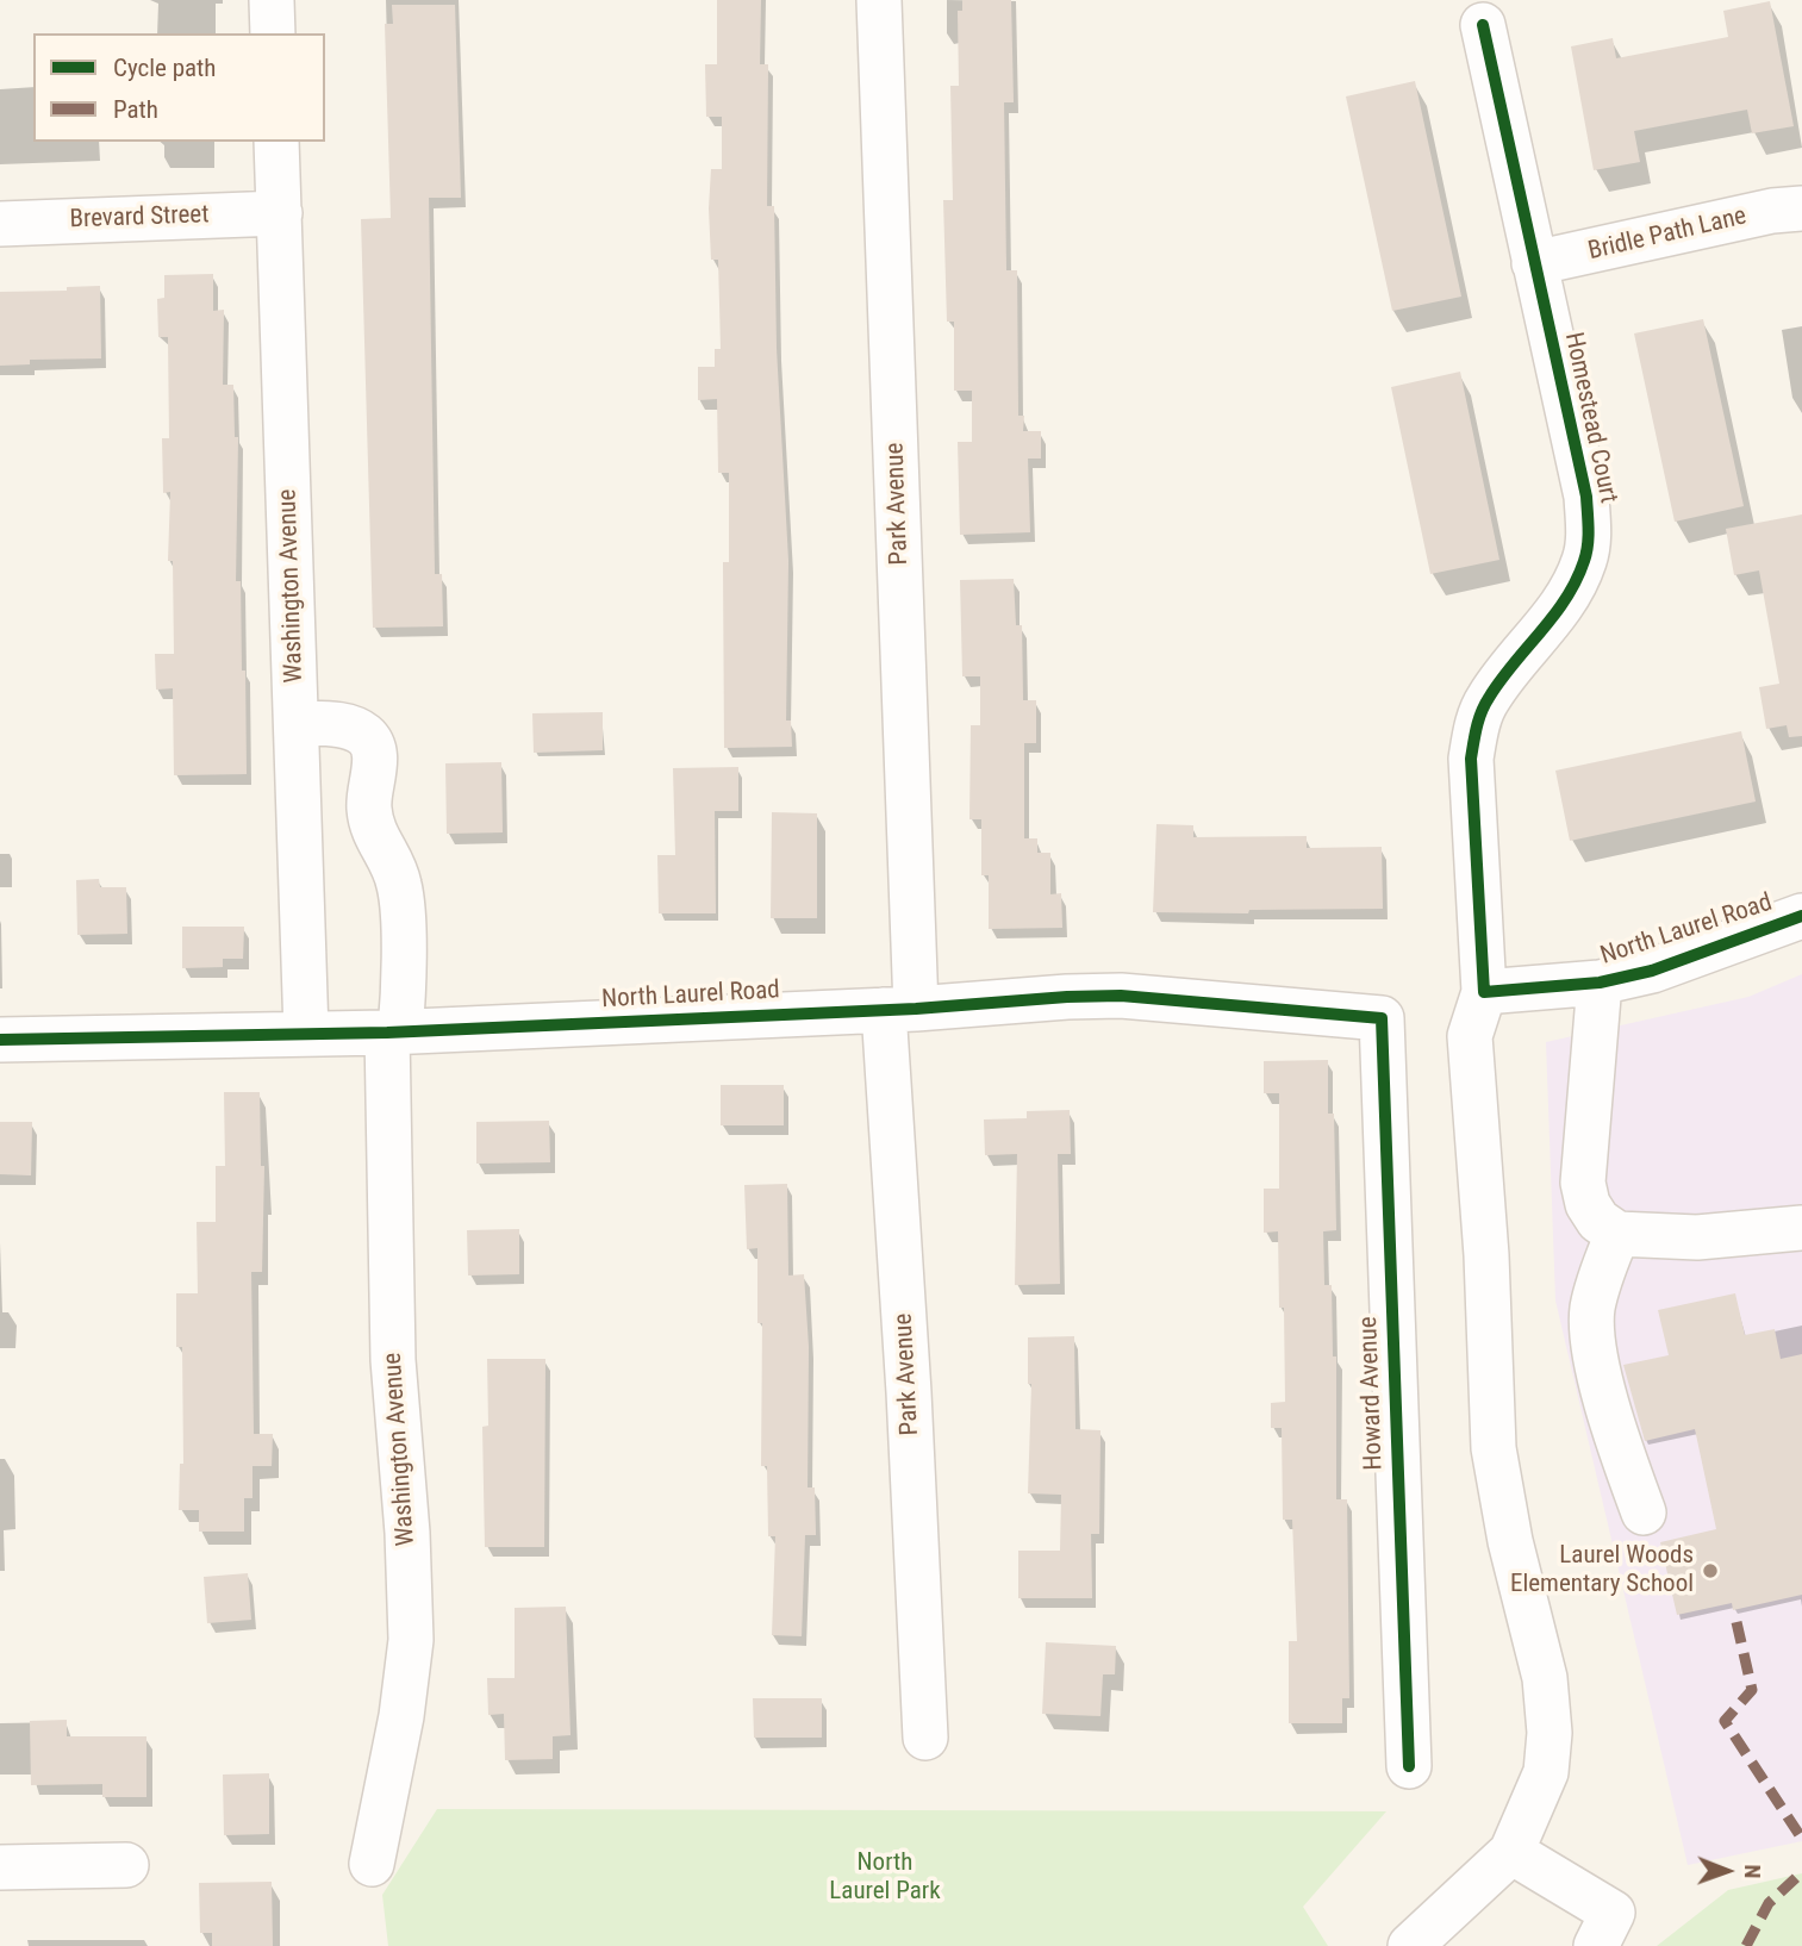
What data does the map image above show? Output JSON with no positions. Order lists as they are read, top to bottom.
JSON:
{
  "streets": {
    "street": [
      "Brevard Street",
      "Bridle Path Lane",
      "Homestead Court",
      "Park Avenue",
      "Washington Avenue",
      "North Laurel Road",
      "Howard Avenue"
    ]
  },
  "crossings": [
    ["Brevard Street", "Washington Avenue"],
    ["Bridle Path Lane", "Homestead Court"],
    ["Homestead Court", "North Laurel Road"],
    ["Park Avenue", "North Laurel Road"],
    ["Washington Avenue", "North Laurel Road"],
    ["North Laurel Road", "Howard Avenue"]
  ],
  "parks": ["North Laurel Park"],
  "places": ["Laurel Woods Elementary School"],
  "legend": ["Cycle path", "Path"],
  "north": "right"
}
